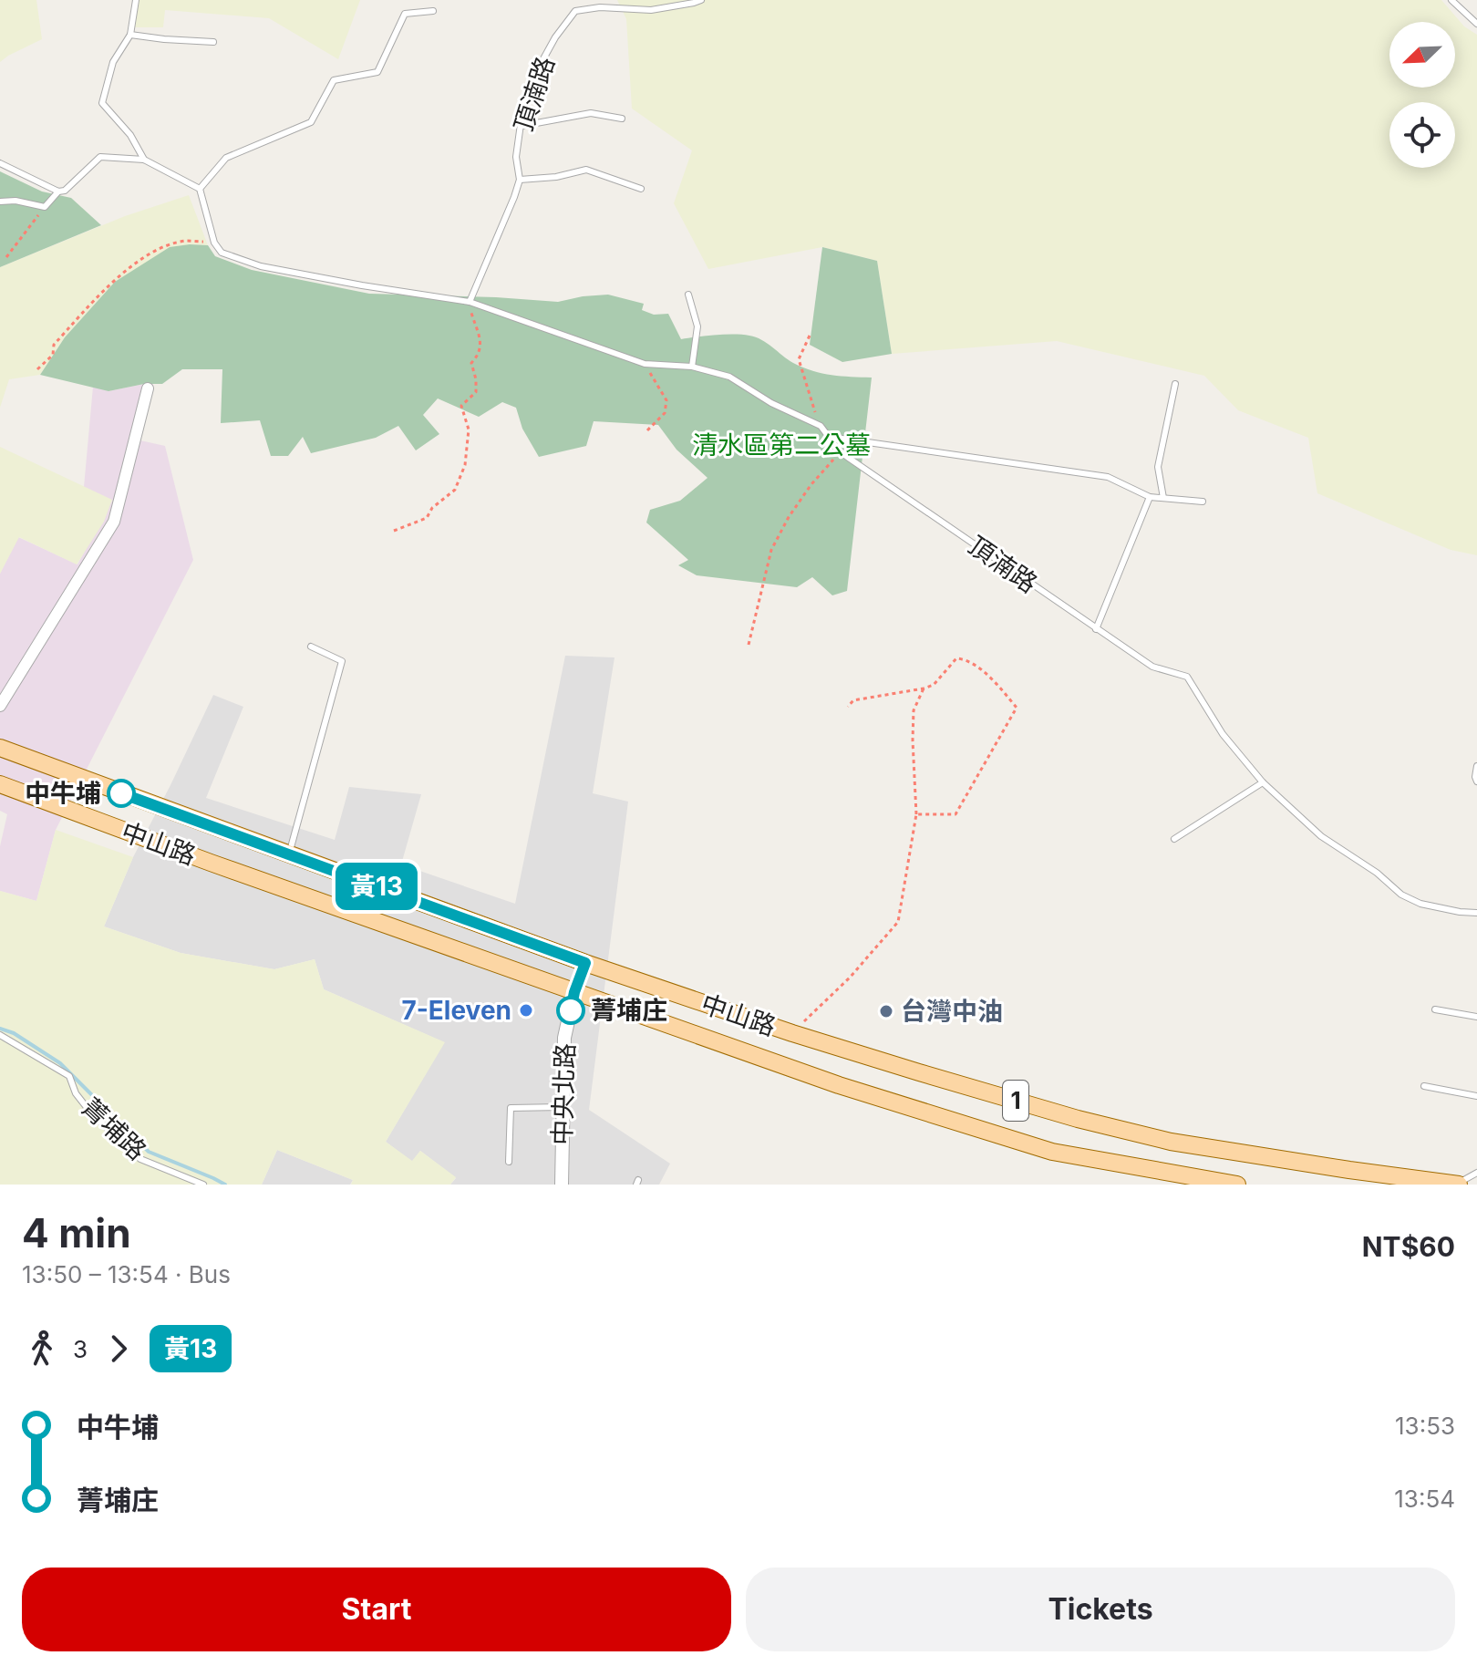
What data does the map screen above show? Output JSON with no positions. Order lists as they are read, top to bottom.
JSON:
{
  "streets": {
    "main road": ["中山路", "1"],
    "street": ["中央北路"],
    "lane": ["頂湳路", "菁埔路"]
  },
  "crossings": [
    ["中山路", "中央北路"]
  ],
  "parks": ["清水區第二公墓"],
  "places": [
    "中牛埔",
    "7-Eleven",
    "菁埔庄",
    "台灣中油"
  ],
  "lines": ["bus line 黃13"],
  "north": "bottom left",
  "page": {
    "on_map": "黃13",
    "heading": ["4 min", "13:50 – 13:54 · Bus", "NT$60"],
    "legs": ["3", "黃13"],
    "list": [
      {
        "name": "中牛埔",
        "value": "13:53"
      },
      {
        "name": "菁埔庄",
        "value": "13:54"
      }
    ],
    "buttons": ["Start", "Tickets"]
  }
}
